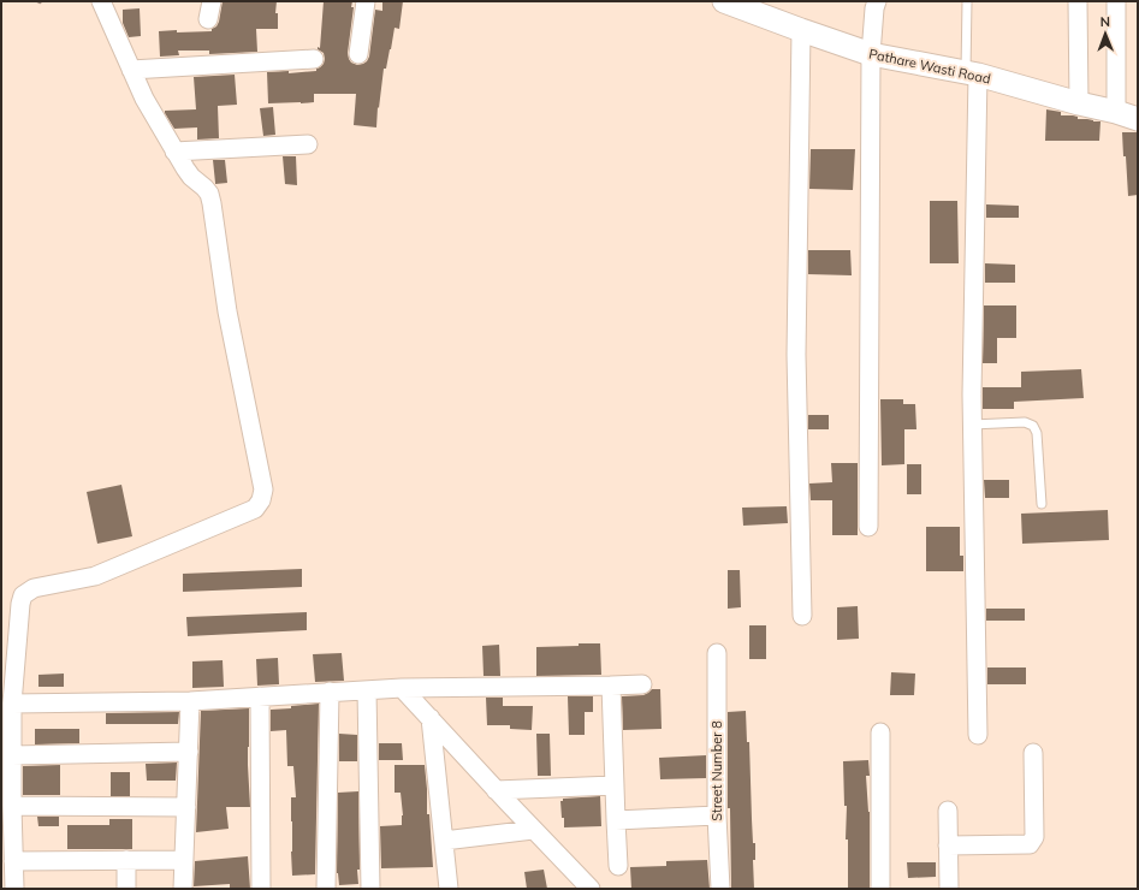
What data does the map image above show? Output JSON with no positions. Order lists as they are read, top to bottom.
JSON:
{
  "streets": {
    "street": ["Pathare Wasti Road", "Street Number 8"]
  },
  "north": "top"
}
